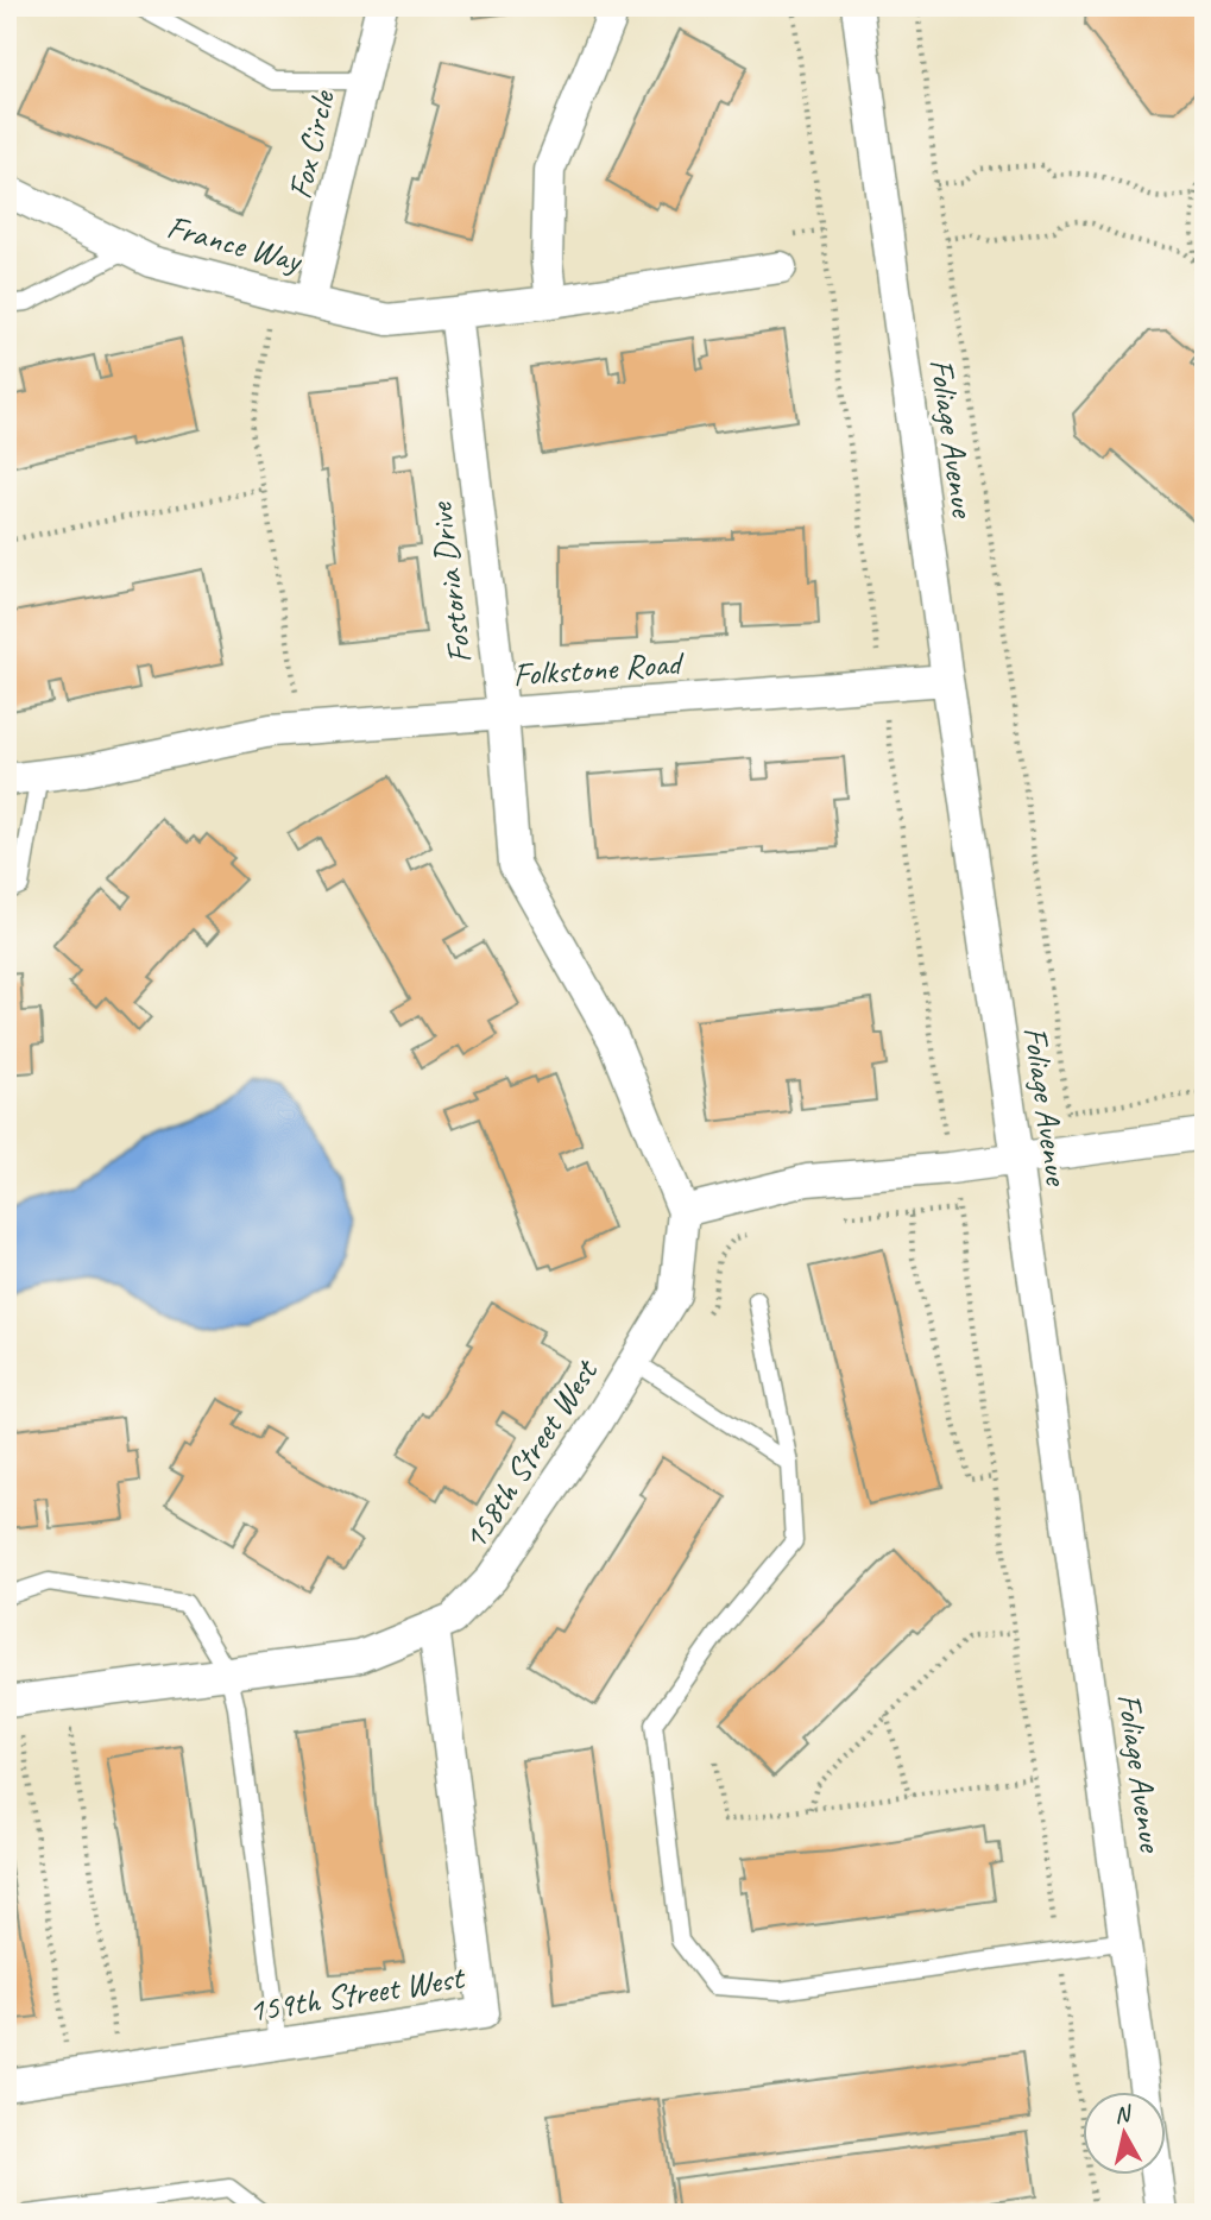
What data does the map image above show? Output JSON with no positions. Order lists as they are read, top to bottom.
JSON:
{
  "streets": {
    "street": [
      "Fox Circle",
      "France Way",
      "Foliage Avenue",
      "Fostoria Drive",
      "Folkstone Road",
      "158th Street West",
      "159th Street West"
    ]
  },
  "crossings": [
    ["Fox Circle", "France Way"],
    ["France Way", "Fostoria Drive"],
    ["Foliage Avenue", "Folkstone Road"],
    ["Fostoria Drive", "Folkstone Road"],
    ["Fostoria Drive", "158th Street West"],
    ["158th Street West", "159th Street West"]
  ],
  "north": "top"
}
